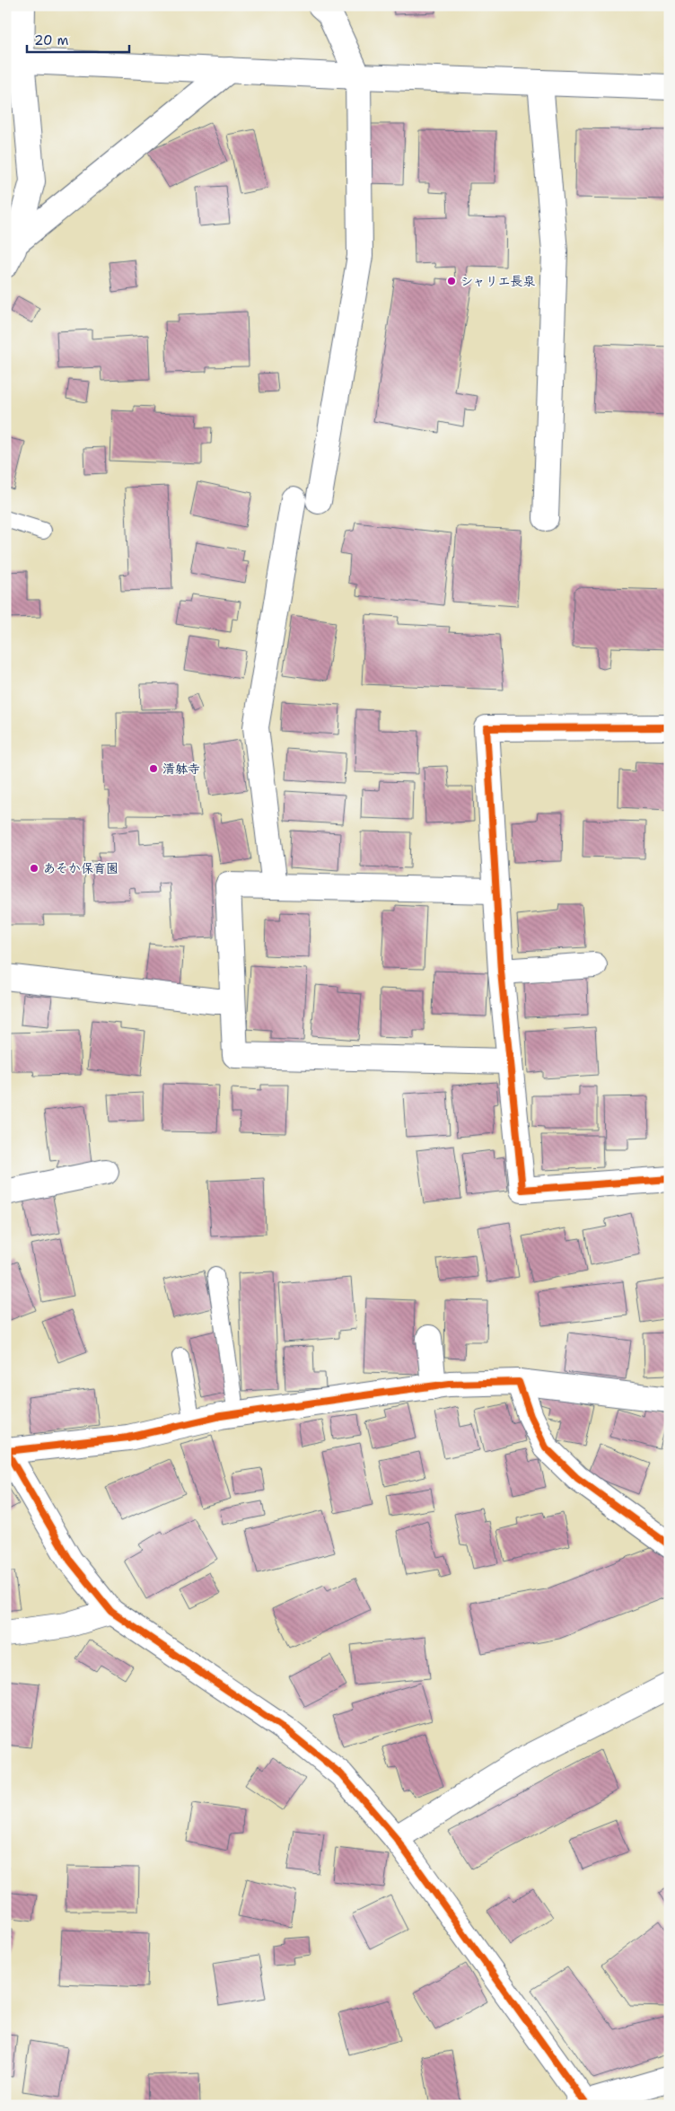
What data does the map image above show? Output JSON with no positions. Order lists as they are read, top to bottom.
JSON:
{
  "places": ["シャリエ長泉", "清躰寺", "あそか保育園"],
  "scale_bar": "20 m"
}
